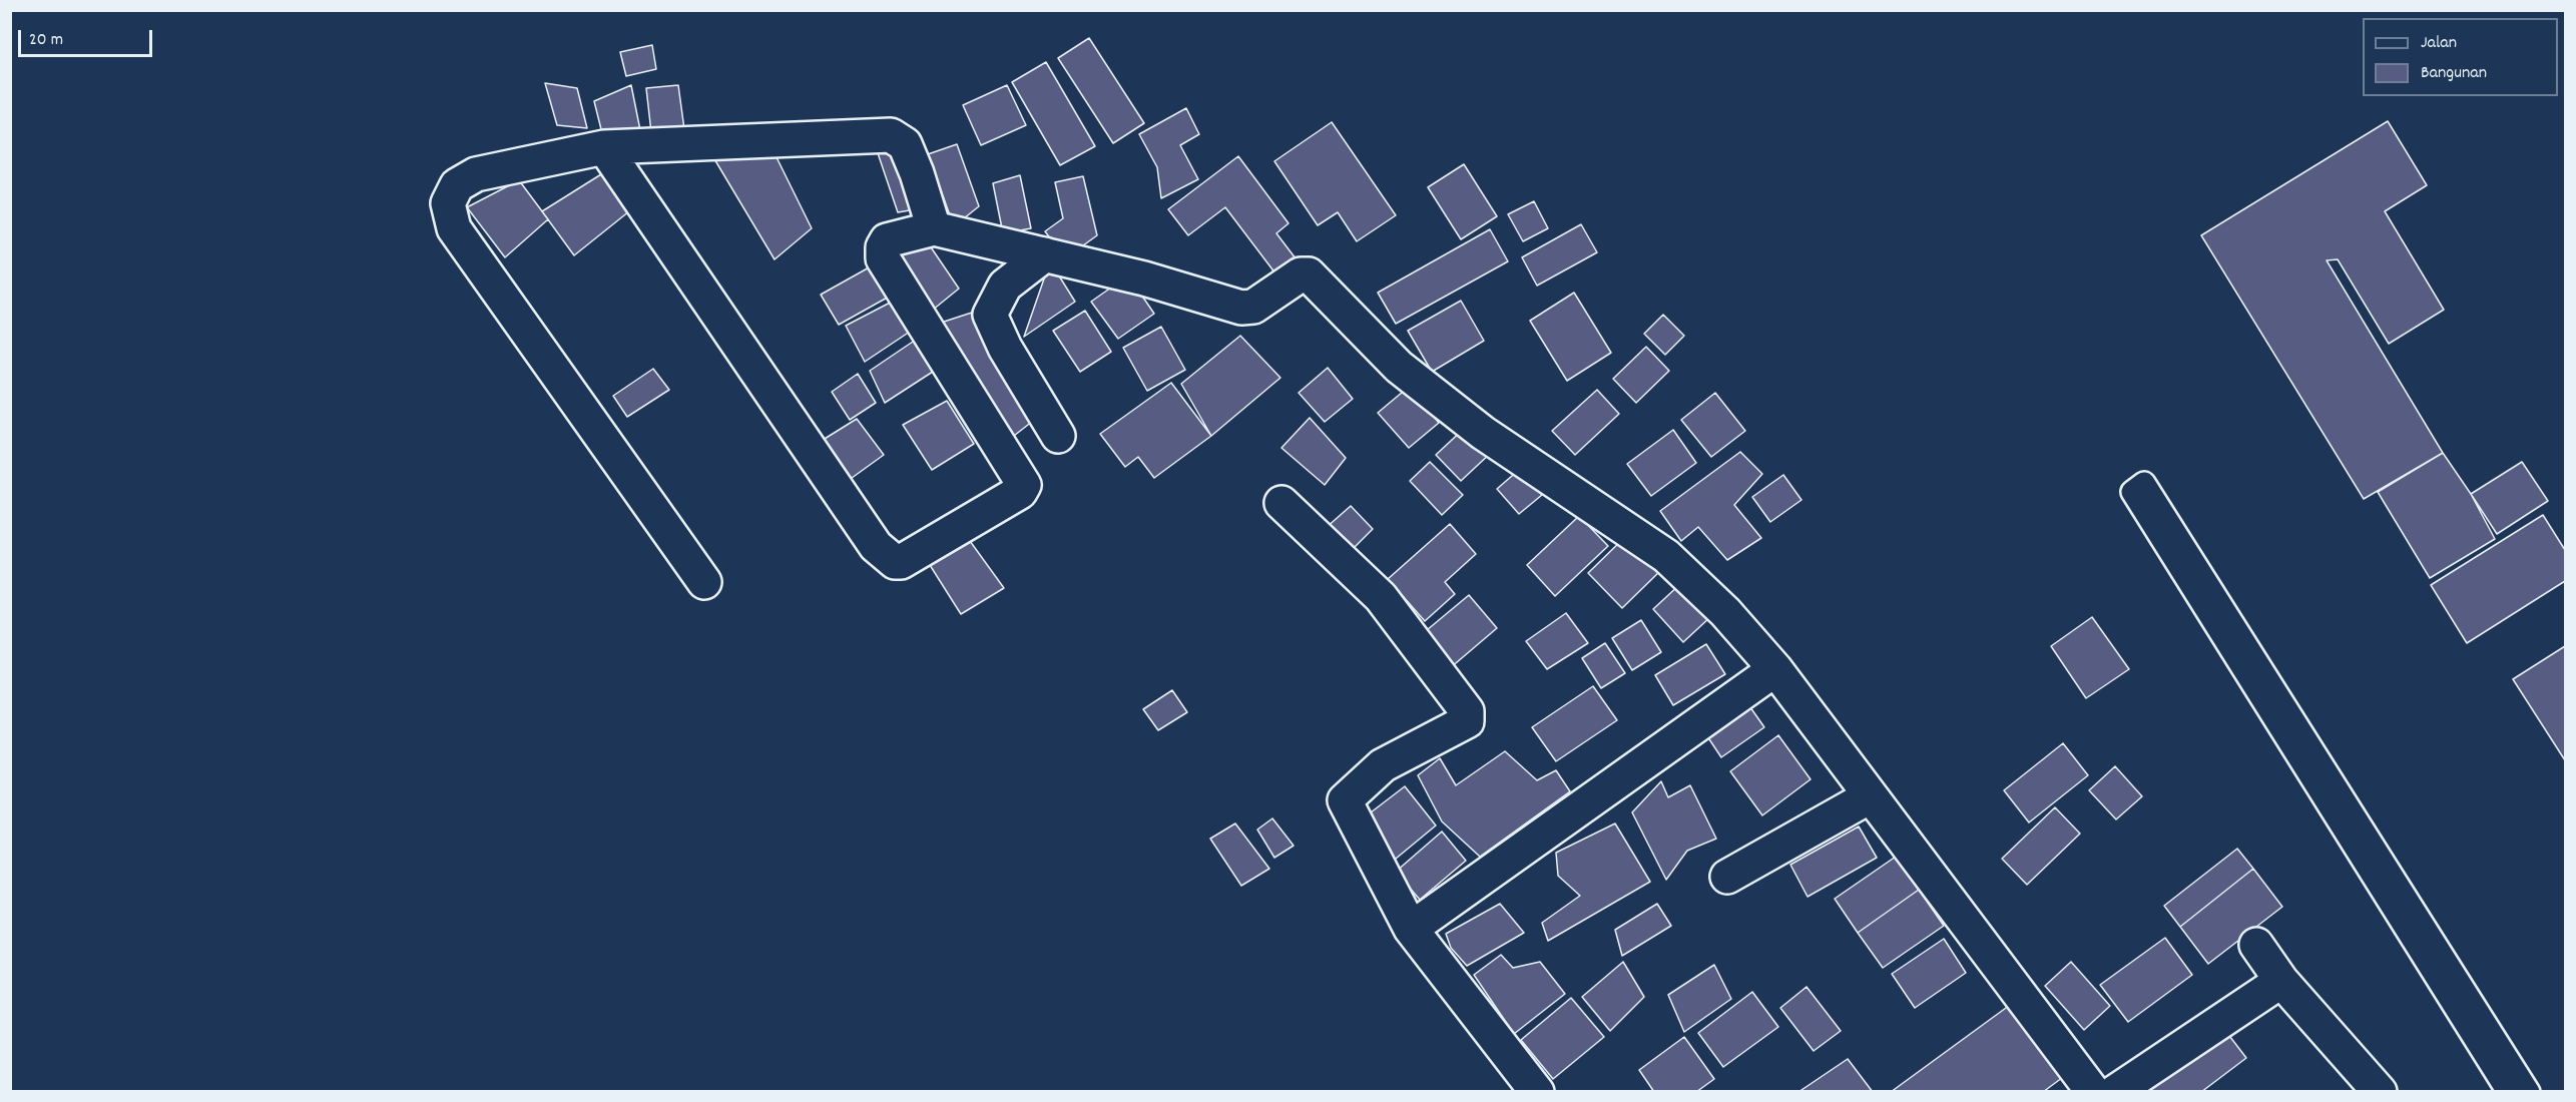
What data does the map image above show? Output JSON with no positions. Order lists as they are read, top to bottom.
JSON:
{
  "legend": ["Jalan", "Bangunan"],
  "scale_bar": "20 m"
}
